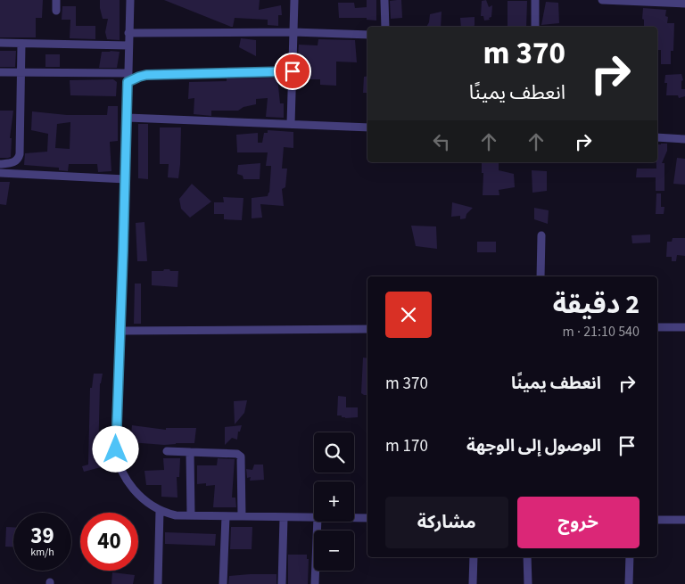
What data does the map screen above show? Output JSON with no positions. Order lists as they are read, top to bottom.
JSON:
{
  "page": {
    "turn": ["370 m", "انعطف يمينًا"],
    "heading": ["2 دقيقة", "540 m · 21:10"],
    "list": [
      {
        "name": "انعطف يمينًا",
        "value": "370 m"
      },
      {
        "name": "الوصول إلى الوجهة",
        "value": "170 m"
      }
    ],
    "map_buttons": ["+", "−"],
    "buttons": ["خروج", "مشاركة"],
    "speed": "39 km/h",
    "limit": "40"
  }
}
